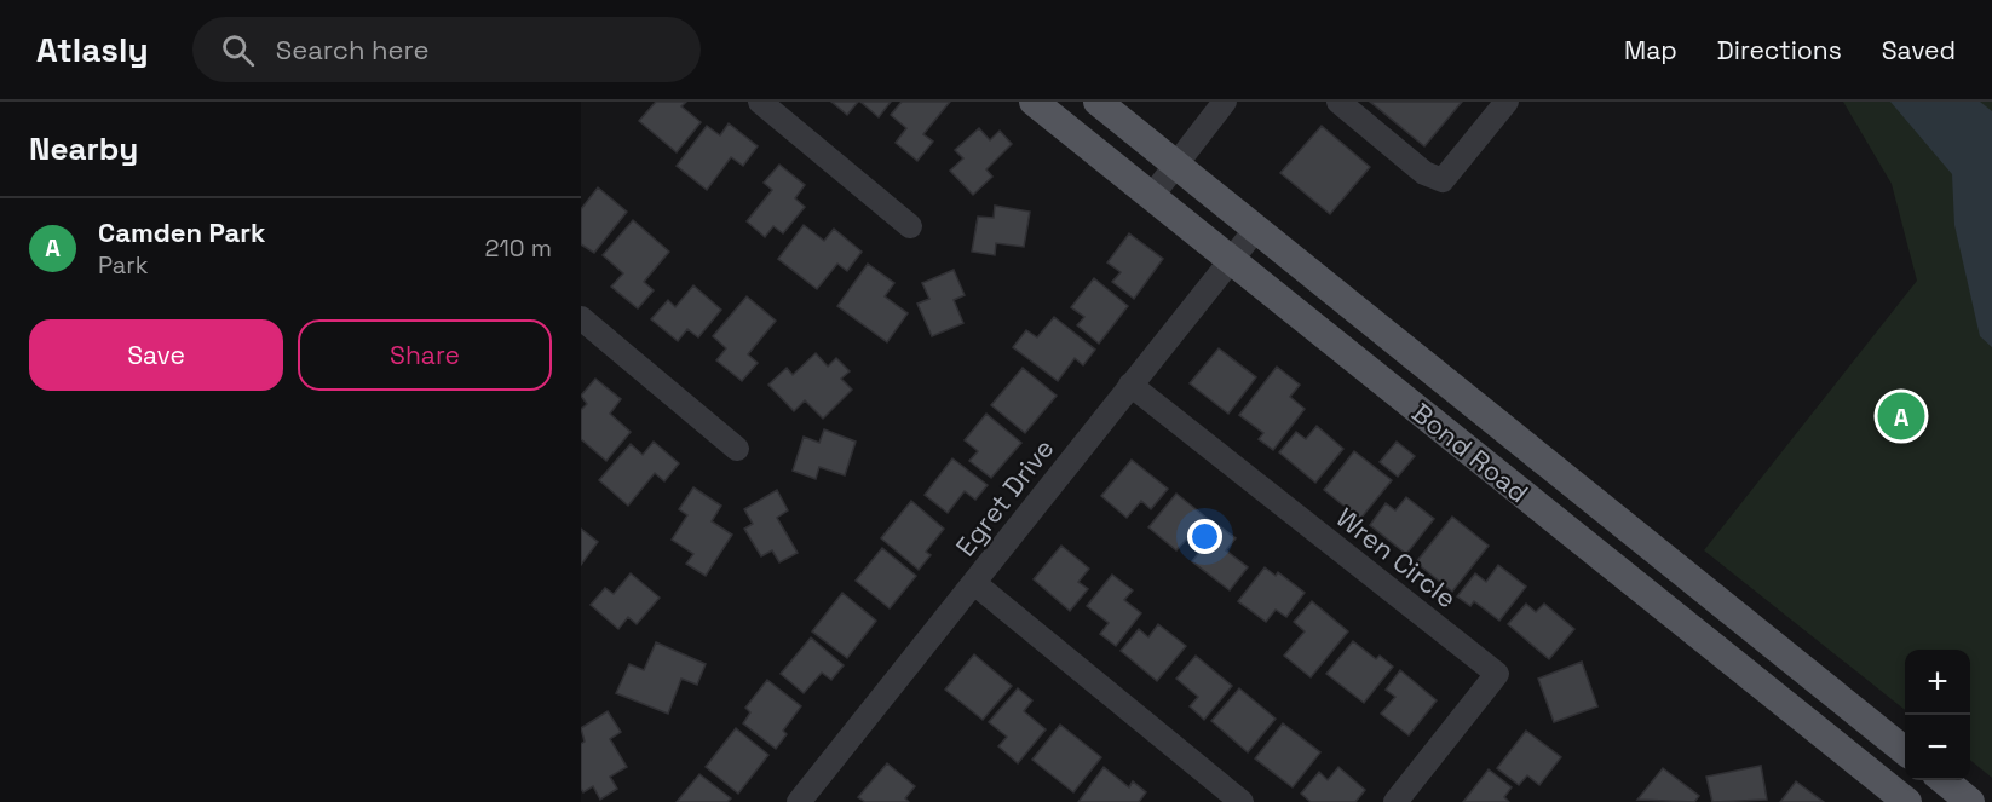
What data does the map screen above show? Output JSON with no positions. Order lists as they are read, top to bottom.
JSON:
{
  "streets": {
    "main road": ["Bond Road"],
    "street": ["Egret Drive", "Wren Circle"]
  },
  "crossings": [
    ["Bond Road", "Egret Drive"],
    ["Egret Drive", "Wren Circle"]
  ],
  "page": {
    "header": "Atlasly",
    "search": "Search here",
    "nav": ["Map", "Directions", "Saved"],
    "heading": "Nearby",
    "list": [
      {
        "mark": "A",
        "name": "Camden Park",
        "note": "Park",
        "value": "210 m"
      }
    ],
    "buttons": ["Save", "Share"],
    "pins": "A",
    "map_buttons": ["+", "−"]
  }
}
